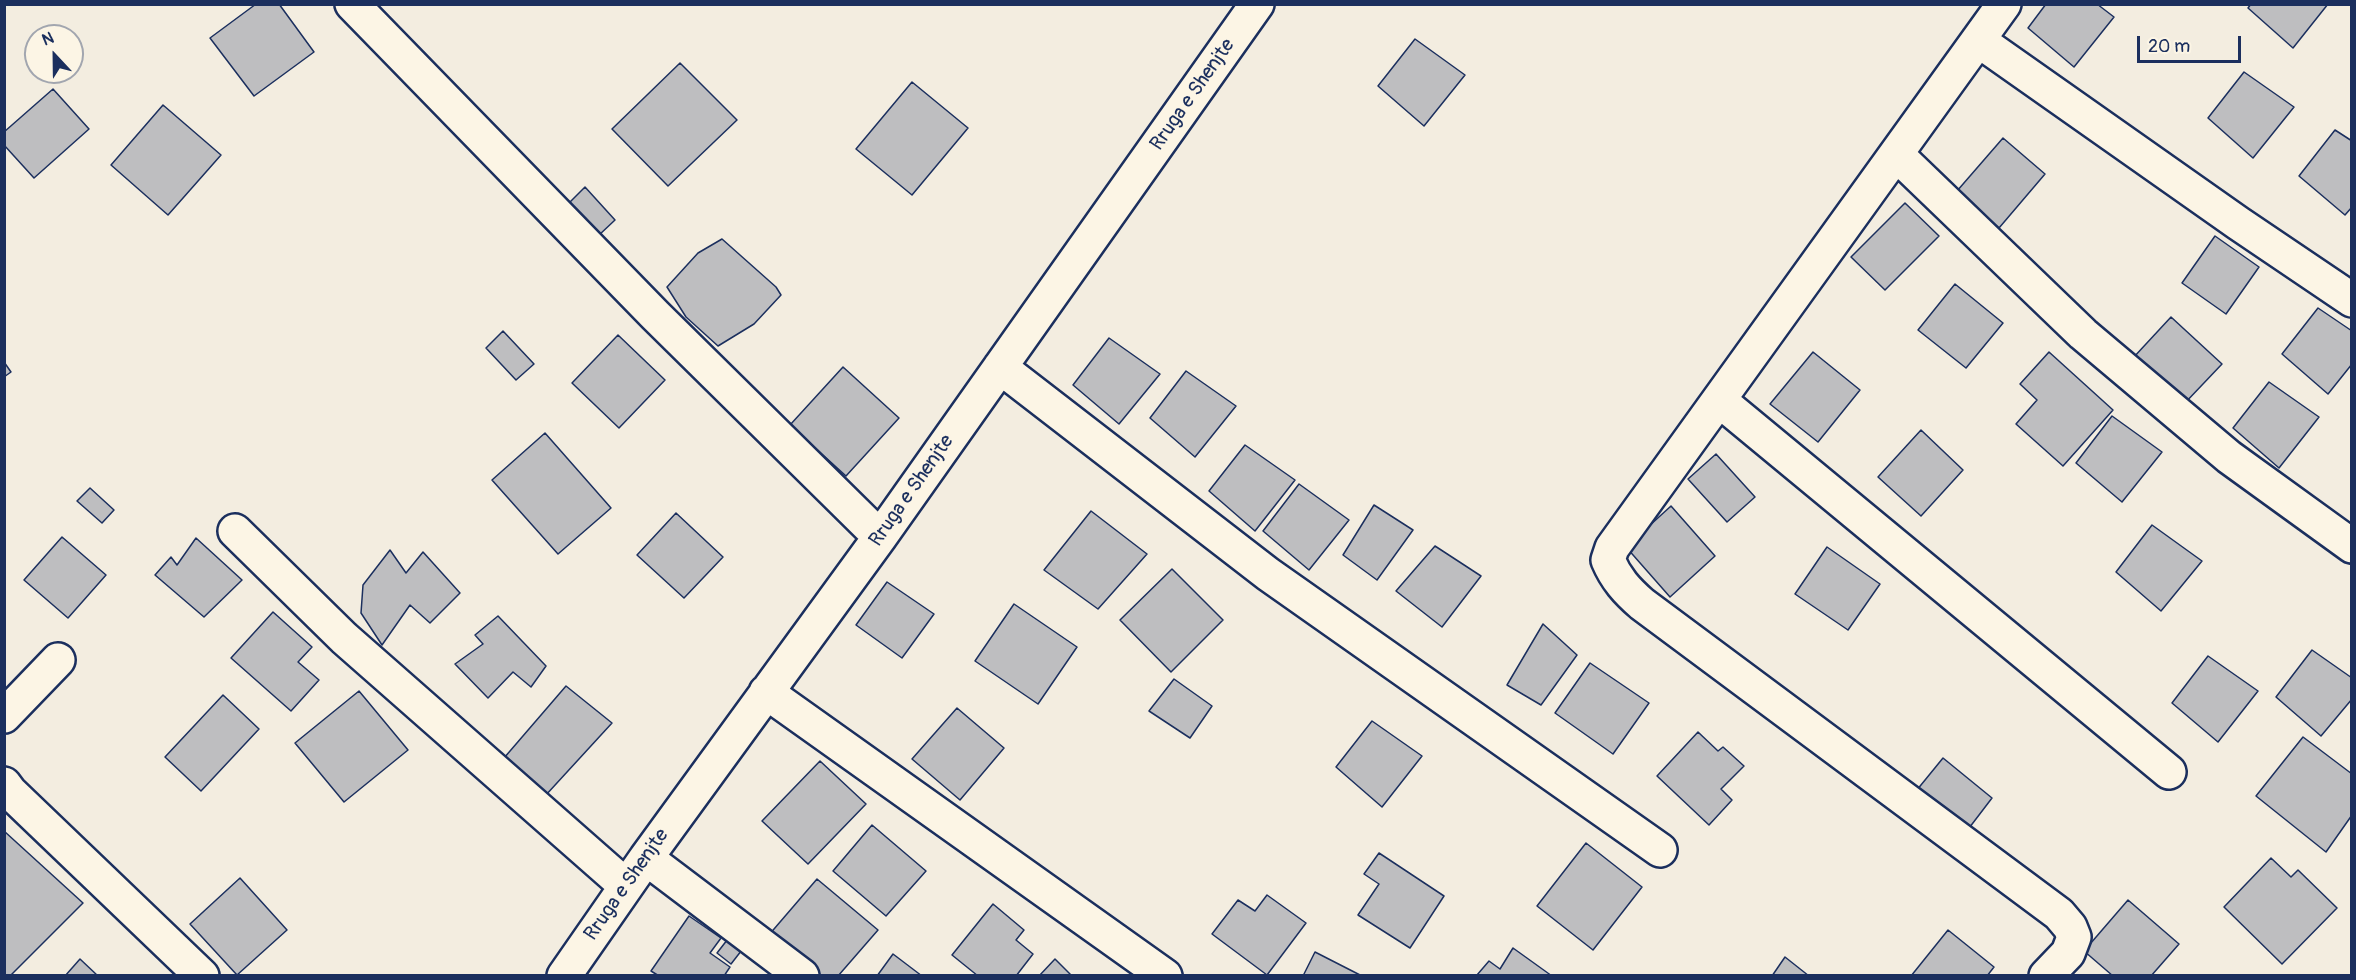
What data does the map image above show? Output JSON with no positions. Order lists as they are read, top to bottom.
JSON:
{
  "streets": {
    "street": ["Rruga e Shenjte"]
  },
  "scale_bar": "20 m",
  "north": "top"
}
